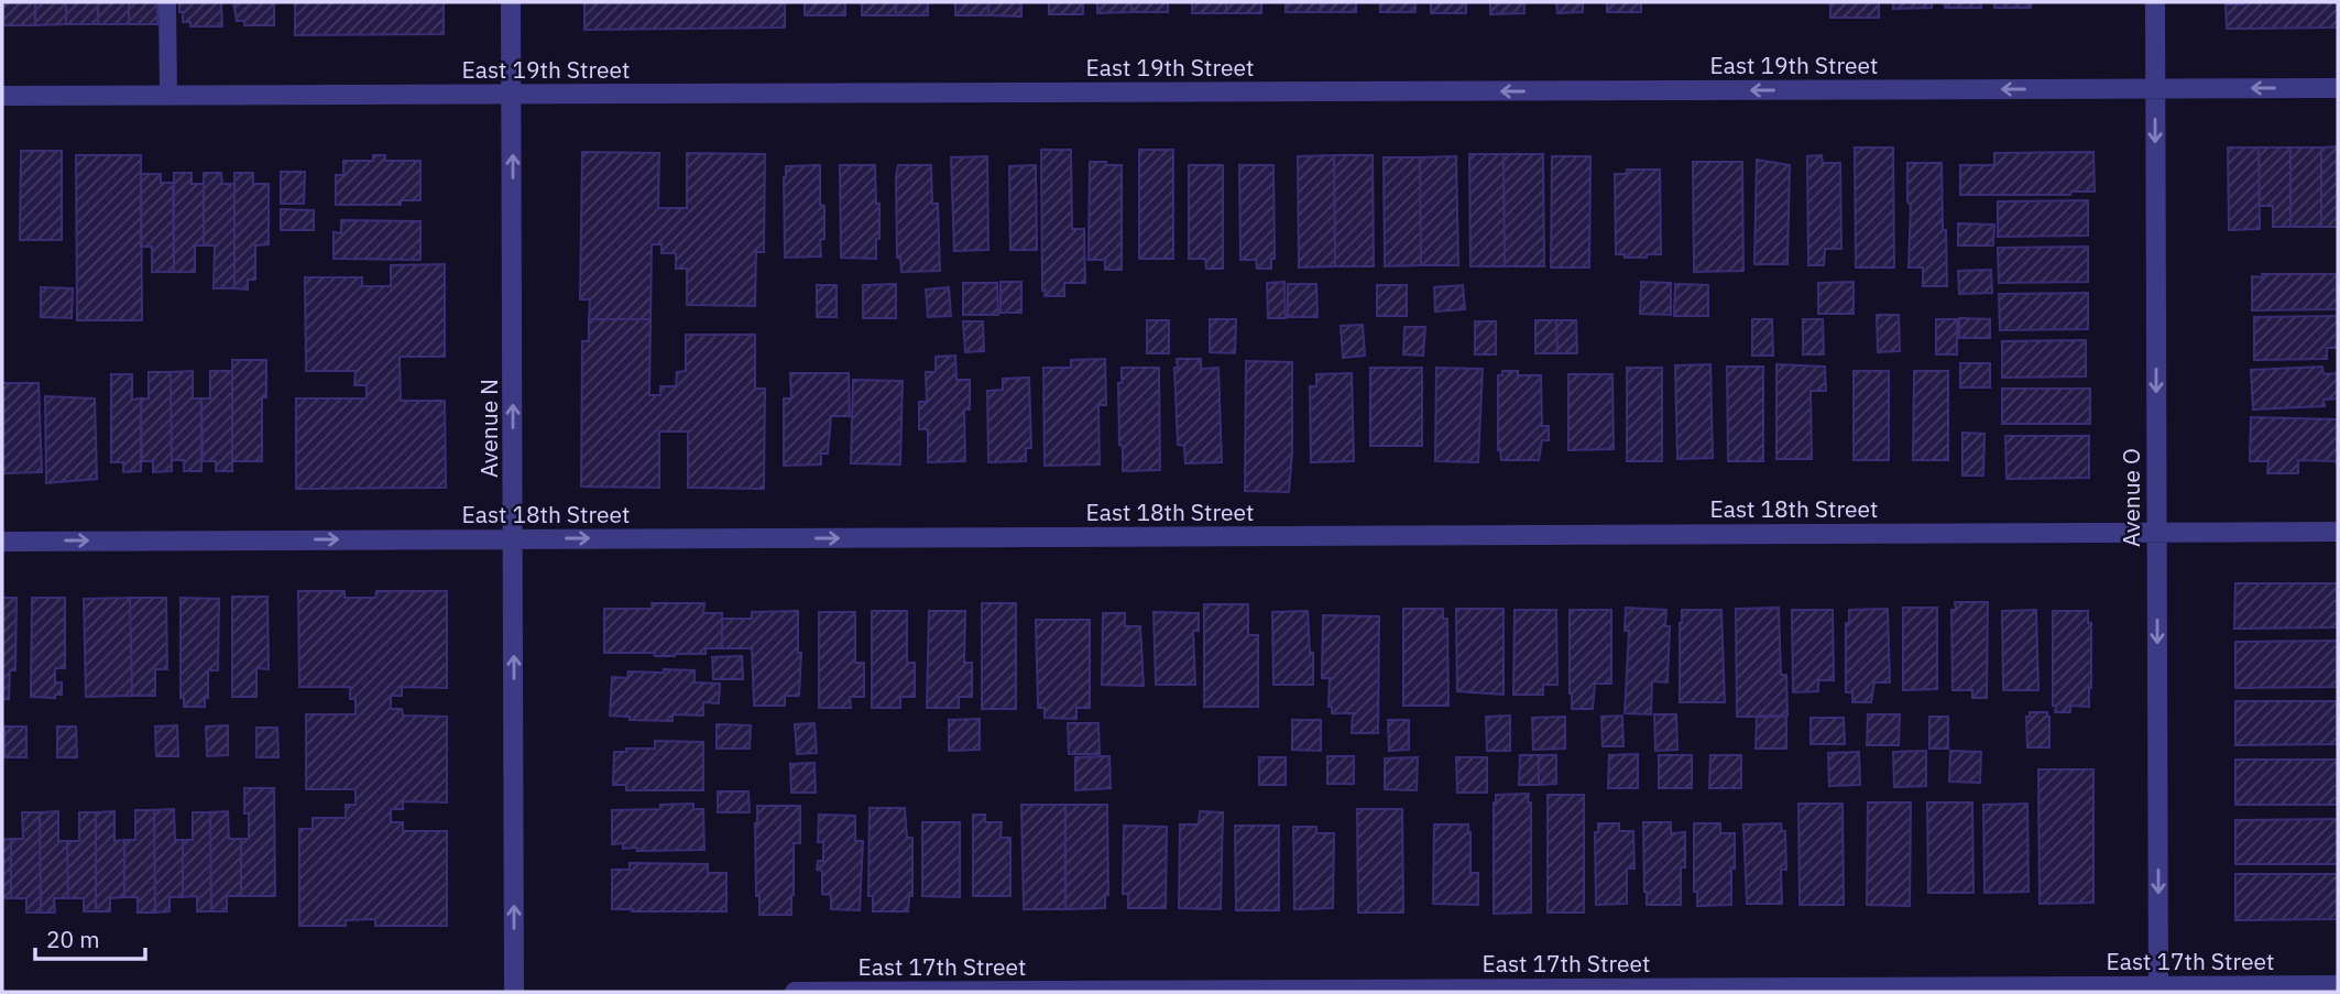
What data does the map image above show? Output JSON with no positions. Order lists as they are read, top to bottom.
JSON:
{
  "streets": {
    "street": [
      "East 19th Street",
      "Avenue N",
      "Avenue O",
      "East 18th Street",
      "East 17th Street"
    ]
  },
  "crossings": [
    ["East 19th Street", "Avenue N"],
    ["East 19th Street", "Avenue O"],
    ["Avenue N", "East 18th Street"],
    ["Avenue O", "East 18th Street"],
    ["Avenue O", "East 17th Street"]
  ],
  "one_way": [
    "East 19th Street",
    "Avenue N",
    "Avenue O",
    "East 18th Street"
  ],
  "scale_bar": "20 m"
}
